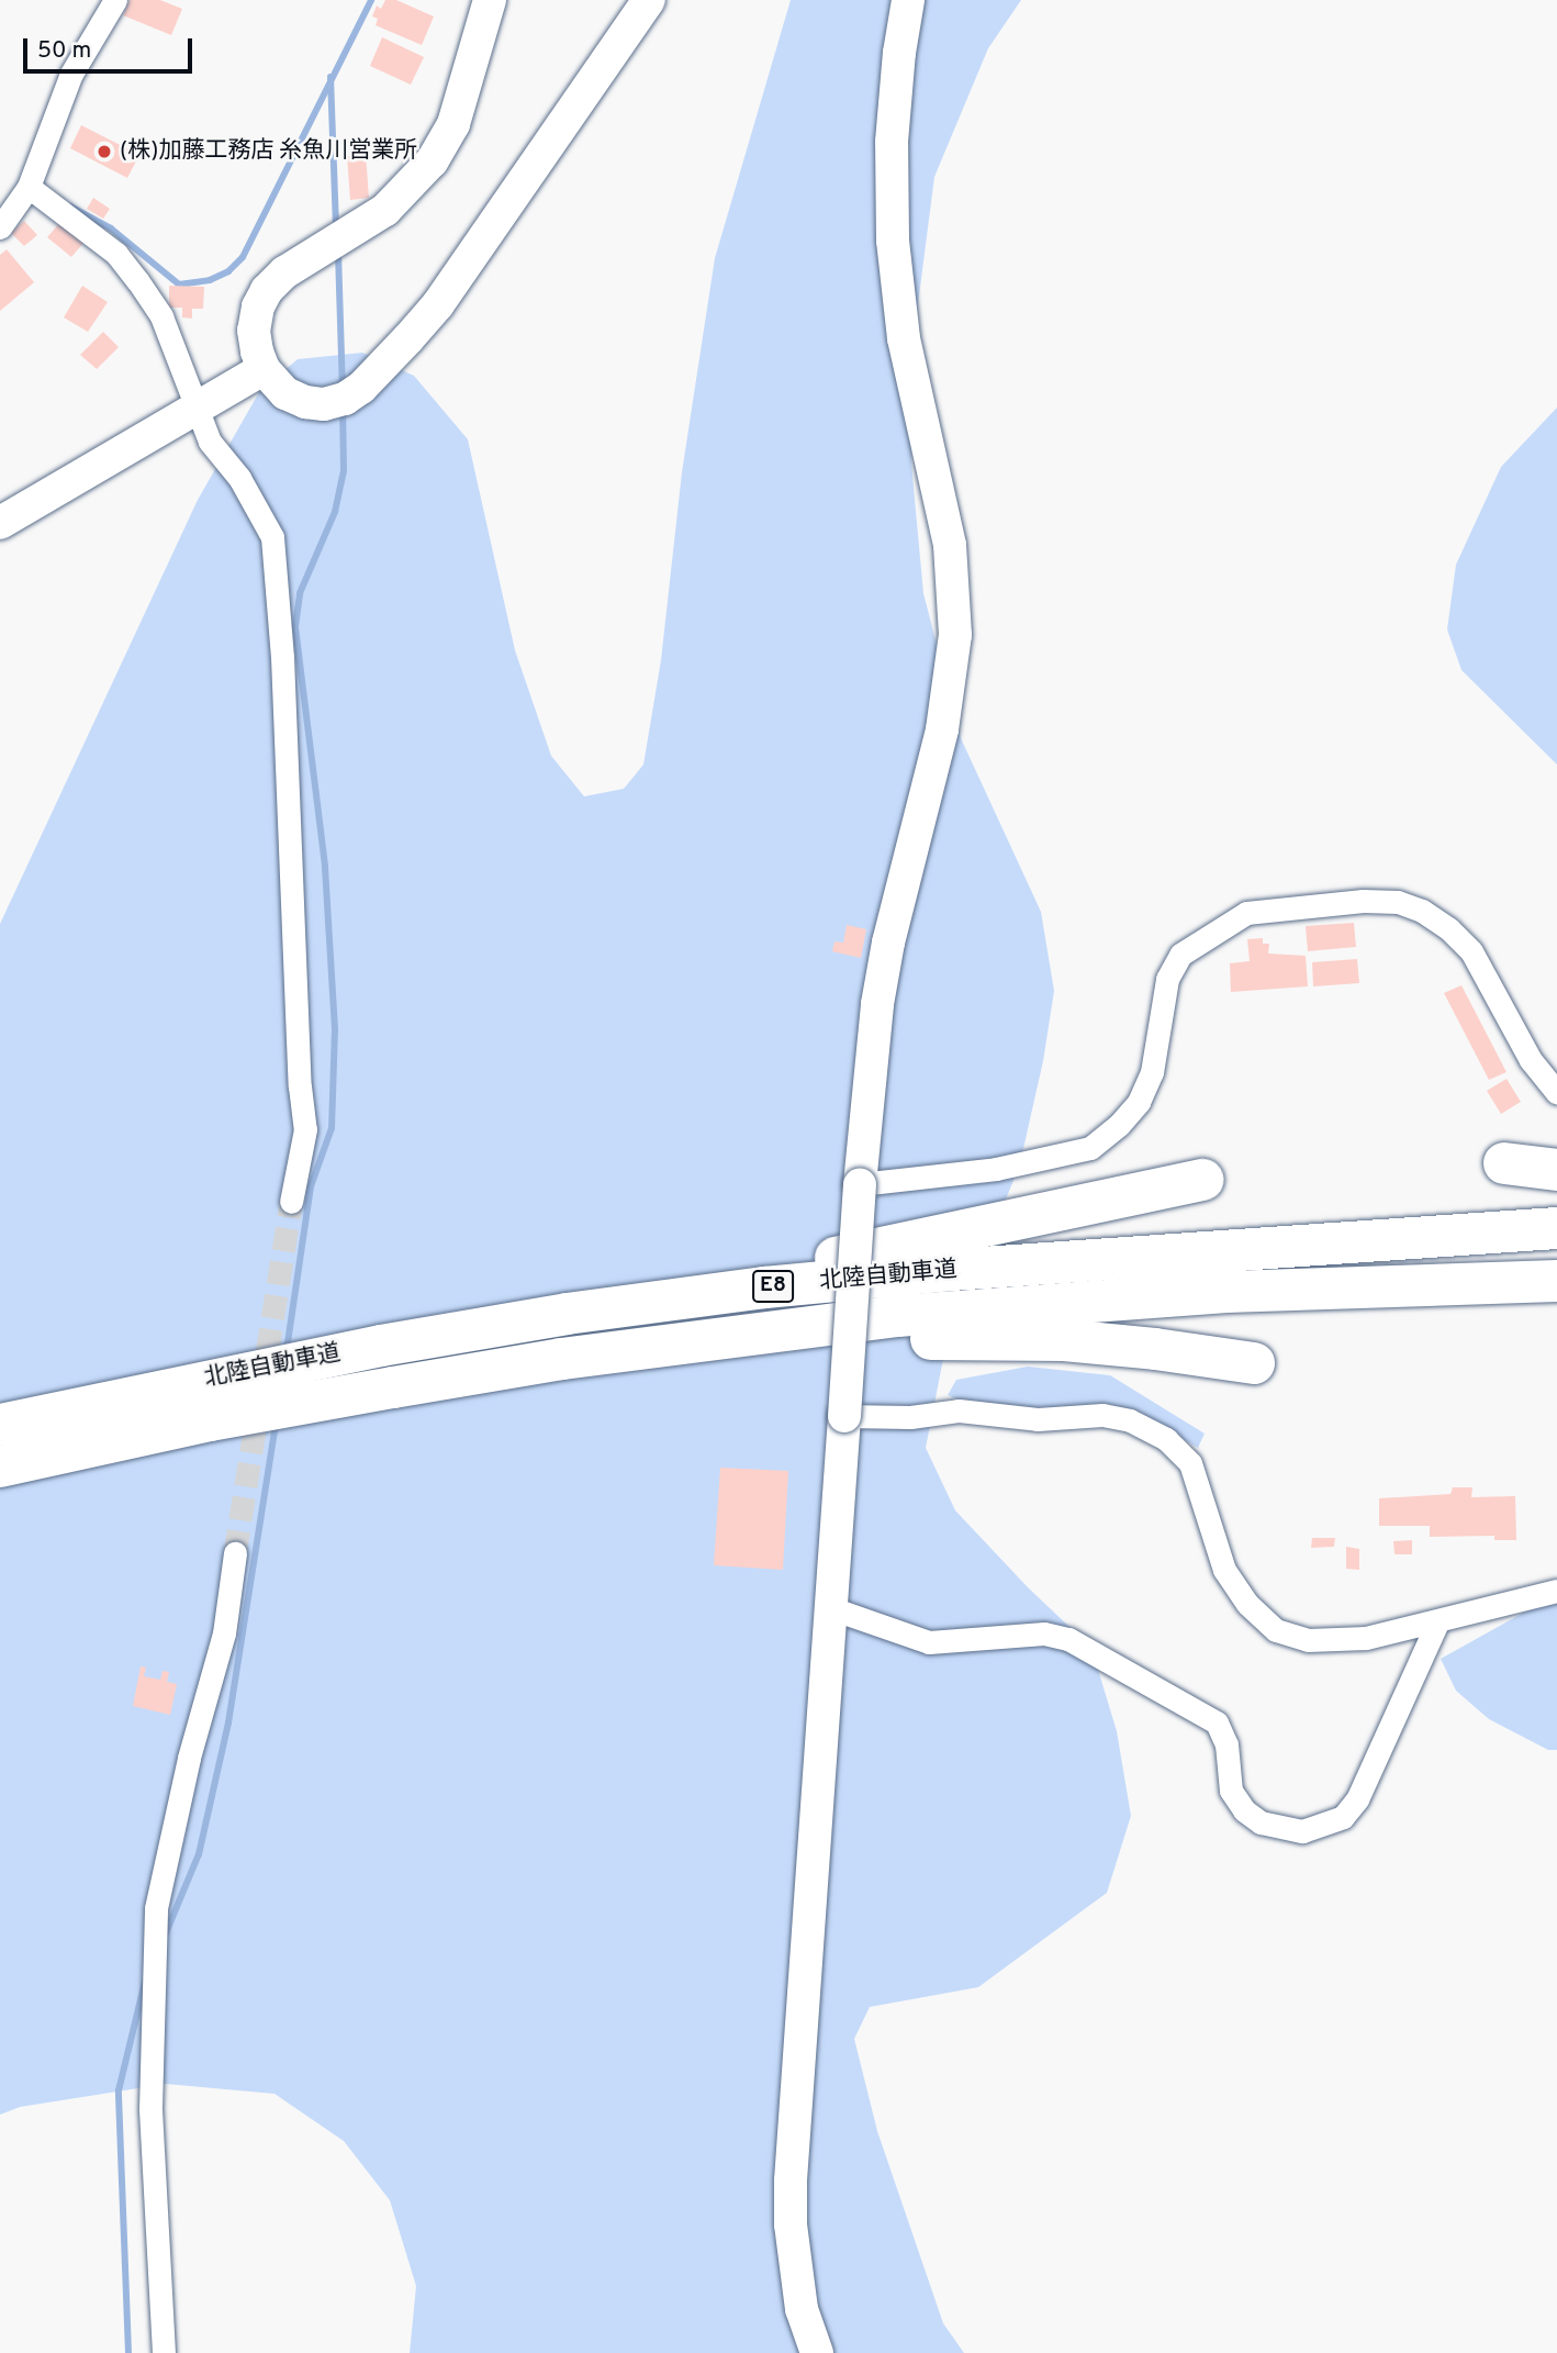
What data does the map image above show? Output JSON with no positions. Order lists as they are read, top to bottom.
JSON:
{
  "streets": {
    "highway": ["北陸自動車道", "E8"]
  },
  "places": ["(株)加藤工務店 糸魚川営業所"],
  "scale_bar": "50 m"
}
